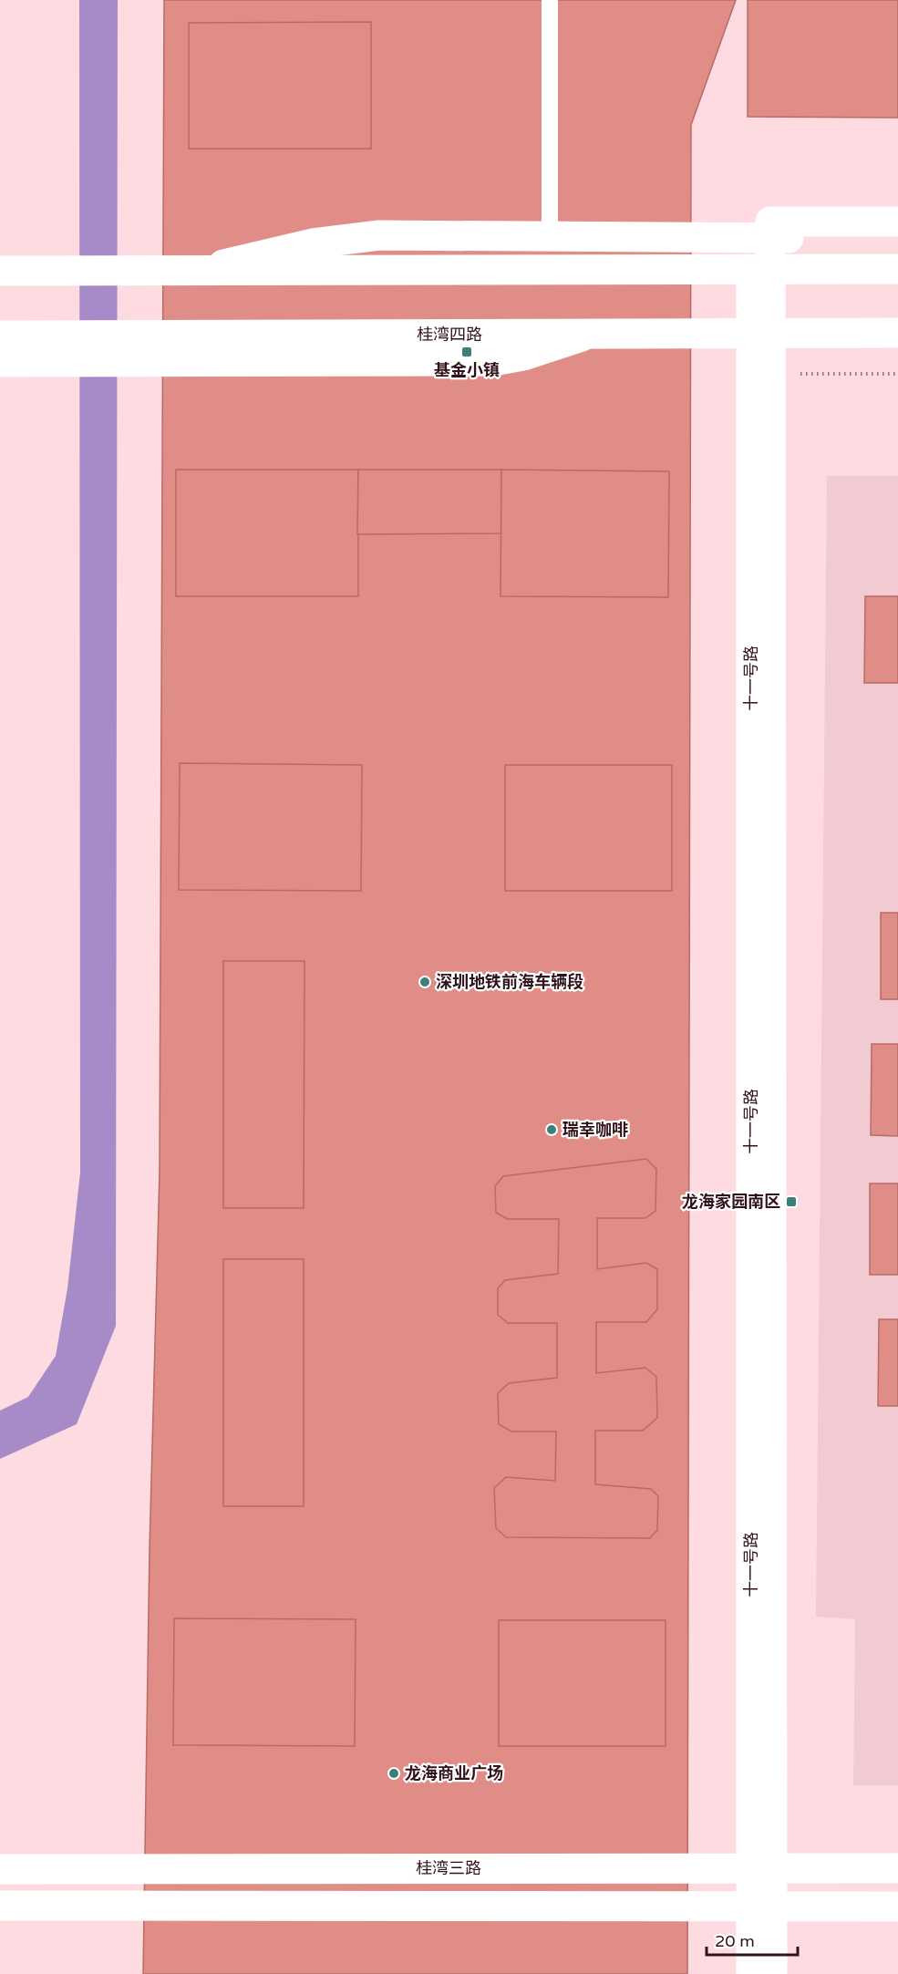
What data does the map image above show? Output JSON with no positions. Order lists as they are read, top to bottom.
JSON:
{
  "streets": {
    "street": ["桂湾四路", "十一号路", "桂湾三路"]
  },
  "crossings": [
    ["桂湾四路", "十一号路"],
    ["十一号路", "桂湾三路"]
  ],
  "places": {
    "transit": ["基金小镇", "龙海家园南区"],
    "other": ["深圳地铁前海车辆段", "瑞幸咖啡", "龙海商业广场"]
  },
  "scale_bar": "20 m"
}
